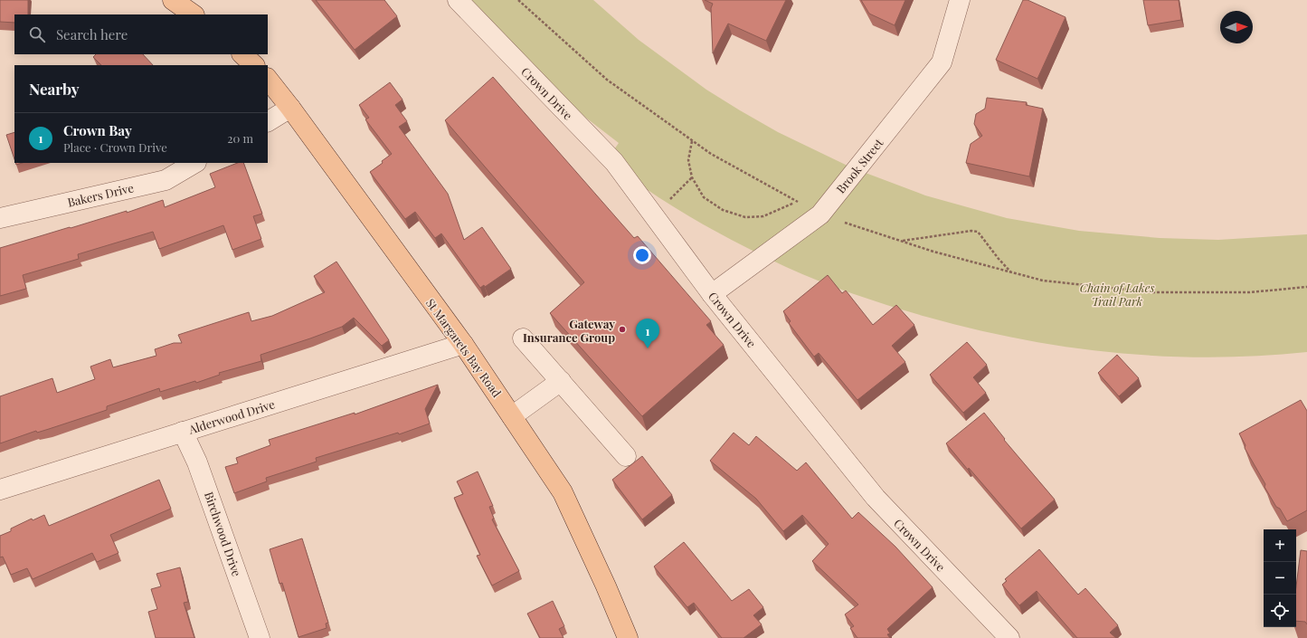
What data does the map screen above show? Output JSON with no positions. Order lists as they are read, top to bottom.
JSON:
{
  "streets": {
    "main road": ["St Margarets Bay Road"],
    "street": [
      "Crown Drive",
      "Brook Street",
      "Bakers Drive",
      "Alderwood Drive",
      "Birchwood Drive"
    ]
  },
  "crossings": [
    ["Crown Drive", "Brook Street"],
    ["St Margarets Bay Road", "Alderwood Drive"],
    ["Alderwood Drive", "Birchwood Drive"]
  ],
  "parks": ["Chain of Lakes Trail Park"],
  "places": ["Gateway Insurance Group"],
  "north": "right",
  "page": {
    "search": "Search here",
    "heading": "Nearby",
    "list": [
      {
        "mark": "1",
        "name": "Crown Bay",
        "note": "Place · Crown Drive",
        "value": "20 m"
      }
    ],
    "pins": "1",
    "map_buttons": ["+", "−"]
  }
}
